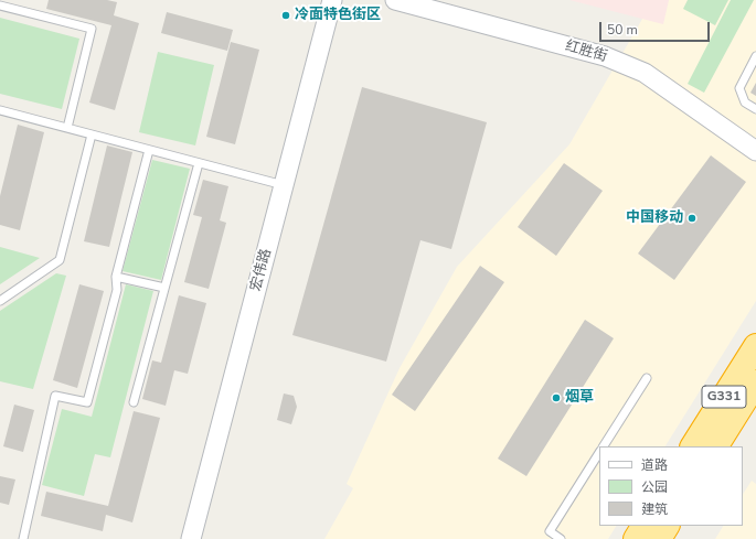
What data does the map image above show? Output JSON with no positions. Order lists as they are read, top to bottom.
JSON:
{
  "streets": {
    "highway": ["G331"],
    "street": ["红胜街", "宏伟路"]
  },
  "places": ["冷面特色街区", "中国移动", "烟草"],
  "legend": ["道路", "公园", "建筑"],
  "scale_bar": "50 m"
}
